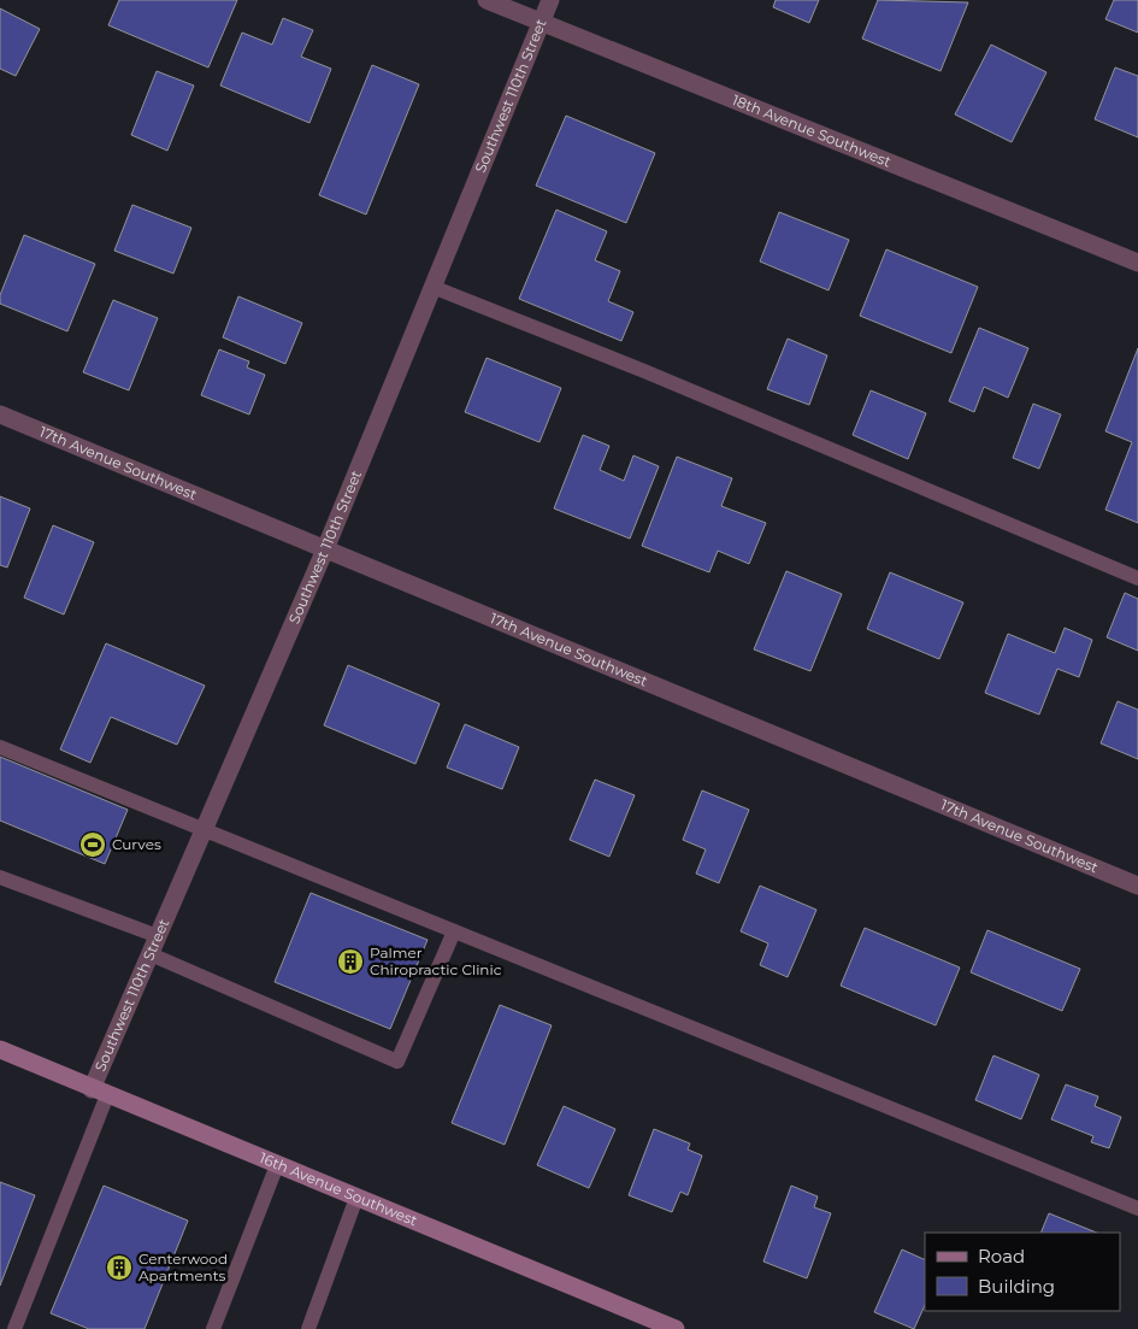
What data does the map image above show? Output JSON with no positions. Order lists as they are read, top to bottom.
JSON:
{
  "streets": {
    "main road": ["16th Avenue Southwest"],
    "street": ["Southwest 110th Street", "18th Avenue Southwest", "17th Avenue Southwest"]
  },
  "crossings": [
    ["Southwest 110th Street", "18th Avenue Southwest"],
    ["Southwest 110th Street", "17th Avenue Southwest"],
    ["Southwest 110th Street", "16th Avenue Southwest"]
  ],
  "places": {
    "sports": ["Curves"],
    "building": ["Palmer Chiropractic Clinic", "Centerwood Apartments"]
  },
  "legend": ["Road", "Building"]
}
